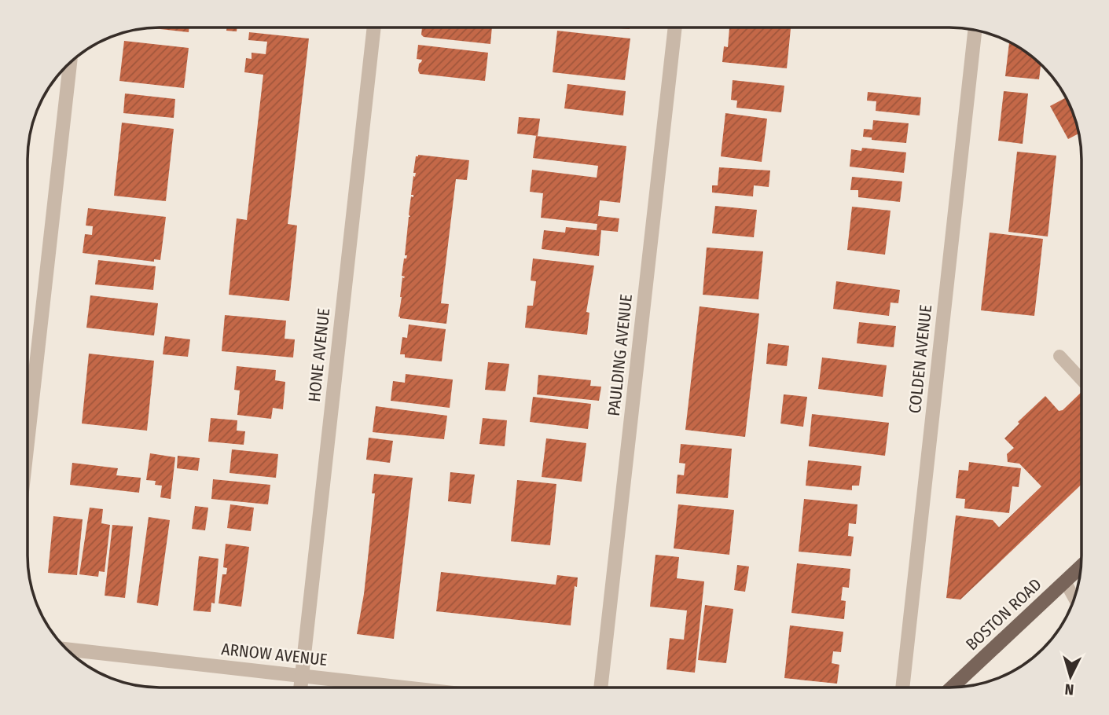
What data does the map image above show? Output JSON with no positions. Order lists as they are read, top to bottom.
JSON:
{
  "streets": {
    "main road": ["BOSTON ROAD"],
    "street": [
      "HONE AVENUE",
      "PAULDING AVENUE",
      "COLDEN AVENUE",
      "ARNOW AVENUE"
    ]
  },
  "crossings": [
    ["HONE AVENUE", "ARNOW AVENUE"]
  ],
  "north": "bottom"
}
